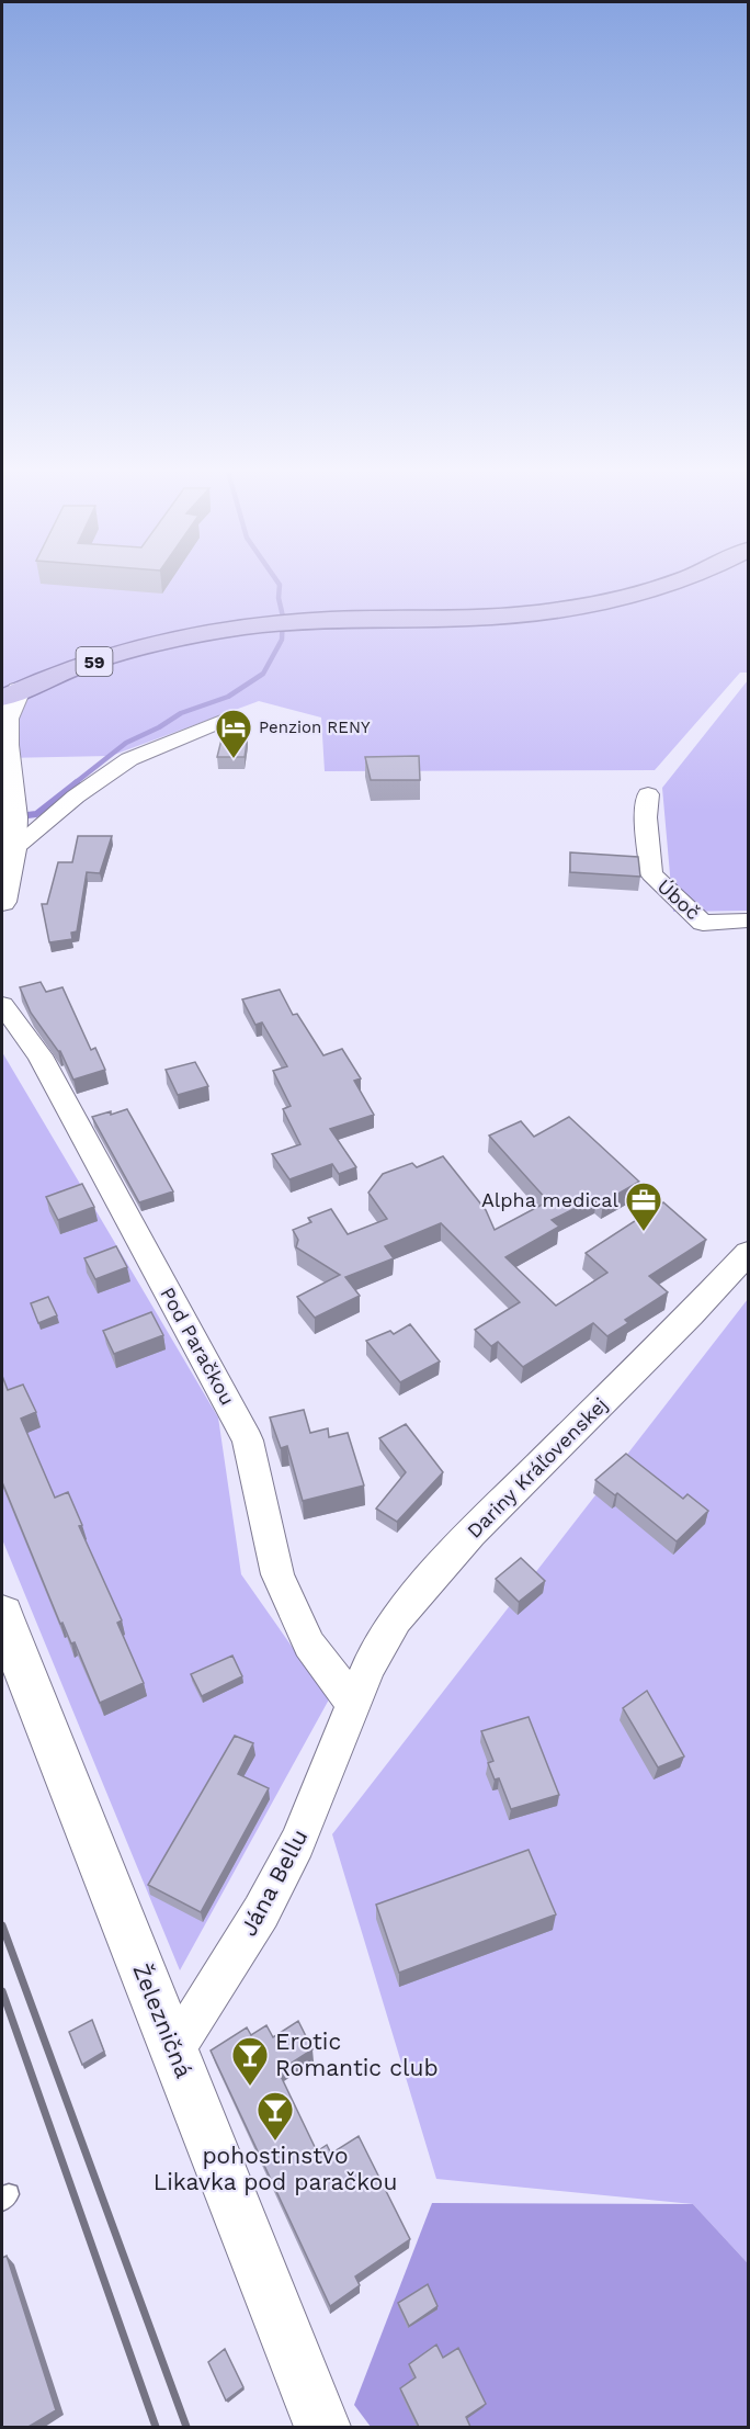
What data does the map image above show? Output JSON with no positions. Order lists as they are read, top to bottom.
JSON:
{
  "streets": {
    "main road": ["59"],
    "street": [
      "Úboč",
      "Pod Paračkou",
      "Dariny Kráľovenskej",
      "Jána Bellu",
      "Železničná"
    ]
  },
  "crossings": [
    ["Pod Paračkou", "Dariny Kráľovenskej"],
    ["Pod Paračkou", "Jána Bellu"],
    ["Dariny Kráľovenskej", "Jána Bellu"],
    ["Jána Bellu", "Železničná"]
  ],
  "places": {
    "hotel": ["Penzion RENY"],
    "office": ["Alpha medical"],
    "bar": ["Erotic Romantic club", "pohostinstvo Likavka pod paračkou"]
  }
}
